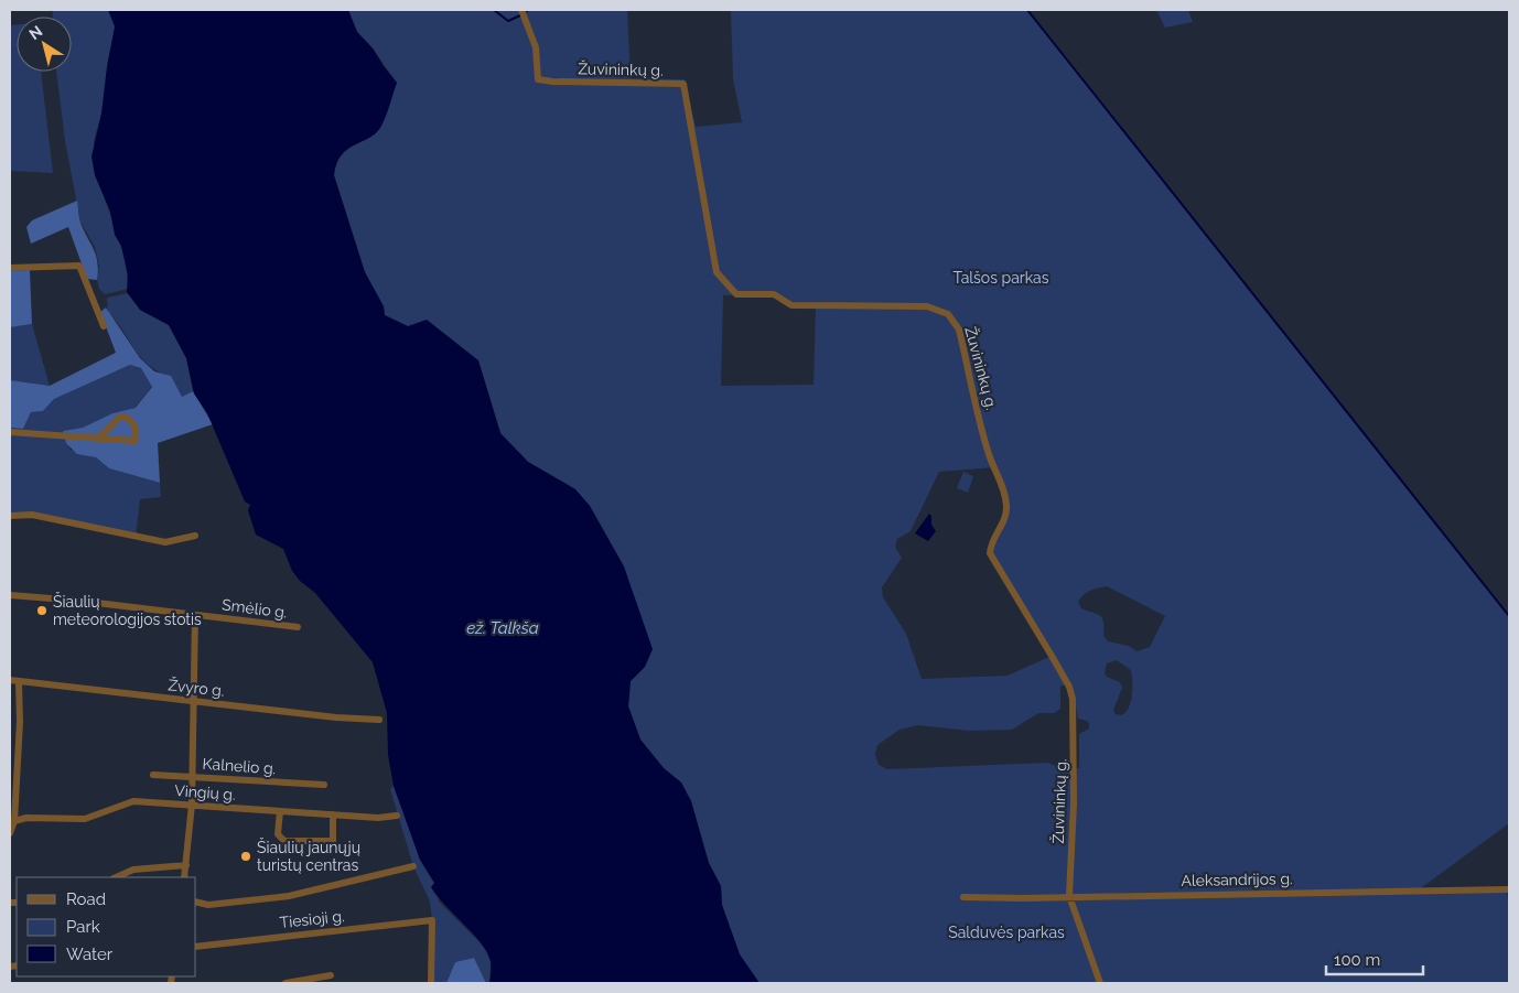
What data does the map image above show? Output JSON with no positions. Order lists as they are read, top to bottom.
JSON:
{
  "streets": {
    "street": [
      "Žuvininkų g.",
      "Smėlio g.",
      "Žvyro g.",
      "Kalnelio g.",
      "Vingių g.",
      "Aleksandrijos g.",
      "Tiesioji g."
    ]
  },
  "crossings": [
    ["Žuvininkų g.", "Aleksandrijos g."]
  ],
  "water": ["ež. Talkša"],
  "parks": ["Talšos parkas", "Salduvės parkas"],
  "places": ["Šiaulių meteorologijos stotis", "Šiaulių jaunųjų turistų centras"],
  "legend": ["Road", "Park", "Water"],
  "scale_bar": "100 m",
  "north": "top left"
}
